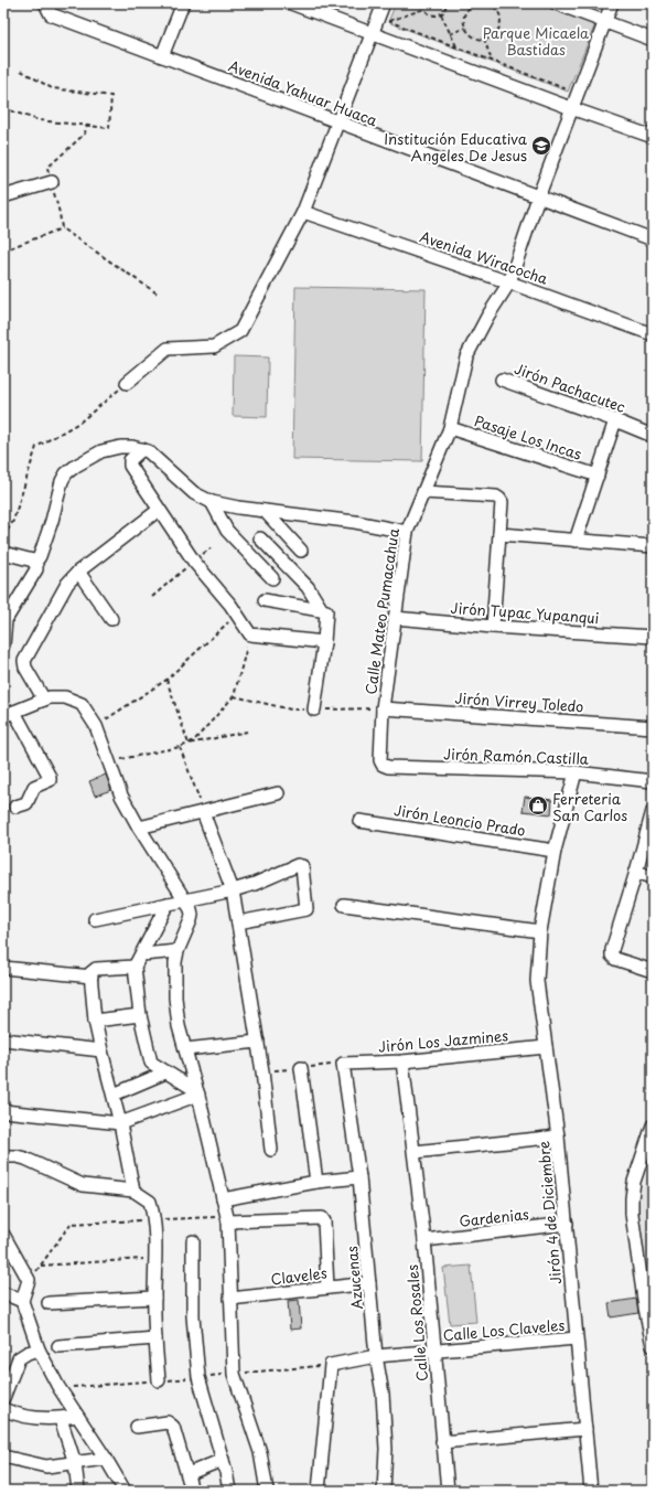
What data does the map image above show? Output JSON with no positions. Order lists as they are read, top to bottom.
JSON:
{
  "streets": {
    "street": [
      "Avenida Yahuar Huaca",
      "Avenida Wiracocha",
      "Jirón Pachacutec",
      "Pasaje Los Incas",
      "Calle Mateo Pumacahua",
      "Jirón Tupac Yupanqui",
      "Jirón Virrey Toledo",
      "Jirón Ramón Castilla",
      "Jirón Leoncio Prado",
      "Jirón Los Jazmines",
      "Jirón 4 de Diciembre",
      "Gardenias",
      "Claveles",
      "Azucenas",
      "Calle Los Rosales",
      "Calle Los Claveles"
    ]
  },
  "crossings": [
    ["Avenida Yahuar Huaca", "Calle Mateo Pumacahua"],
    ["Avenida Wiracocha", "Calle Mateo Pumacahua"],
    ["Pasaje Los Incas", "Calle Mateo Pumacahua"],
    ["Calle Mateo Pumacahua", "Jirón Tupac Yupanqui"],
    ["Calle Mateo Pumacahua", "Jirón Virrey Toledo"],
    ["Calle Mateo Pumacahua", "Jirón Ramón Castilla"],
    ["Jirón Ramón Castilla", "Jirón 4 de Diciembre"],
    ["Jirón Leoncio Prado", "Jirón 4 de Diciembre"],
    ["Jirón Los Jazmines", "Jirón 4 de Diciembre"],
    ["Jirón Los Jazmines", "Azucenas"],
    ["Jirón Los Jazmines", "Calle Los Rosales"],
    ["Jirón 4 de Diciembre", "Gardenias"],
    ["Jirón 4 de Diciembre", "Calle Los Claveles"],
    ["Gardenias", "Calle Los Rosales"],
    ["Claveles", "Azucenas"],
    ["Azucenas", "Calle Los Claveles"],
    ["Calle Los Rosales", "Calle Los Claveles"]
  ],
  "parks": ["Parque Micaela Bastidas"],
  "places": {
    "school or university": ["Institución Educativa Angeles De Jesus"],
    "shop": ["Ferreteria San Carlos"]
  }
}
